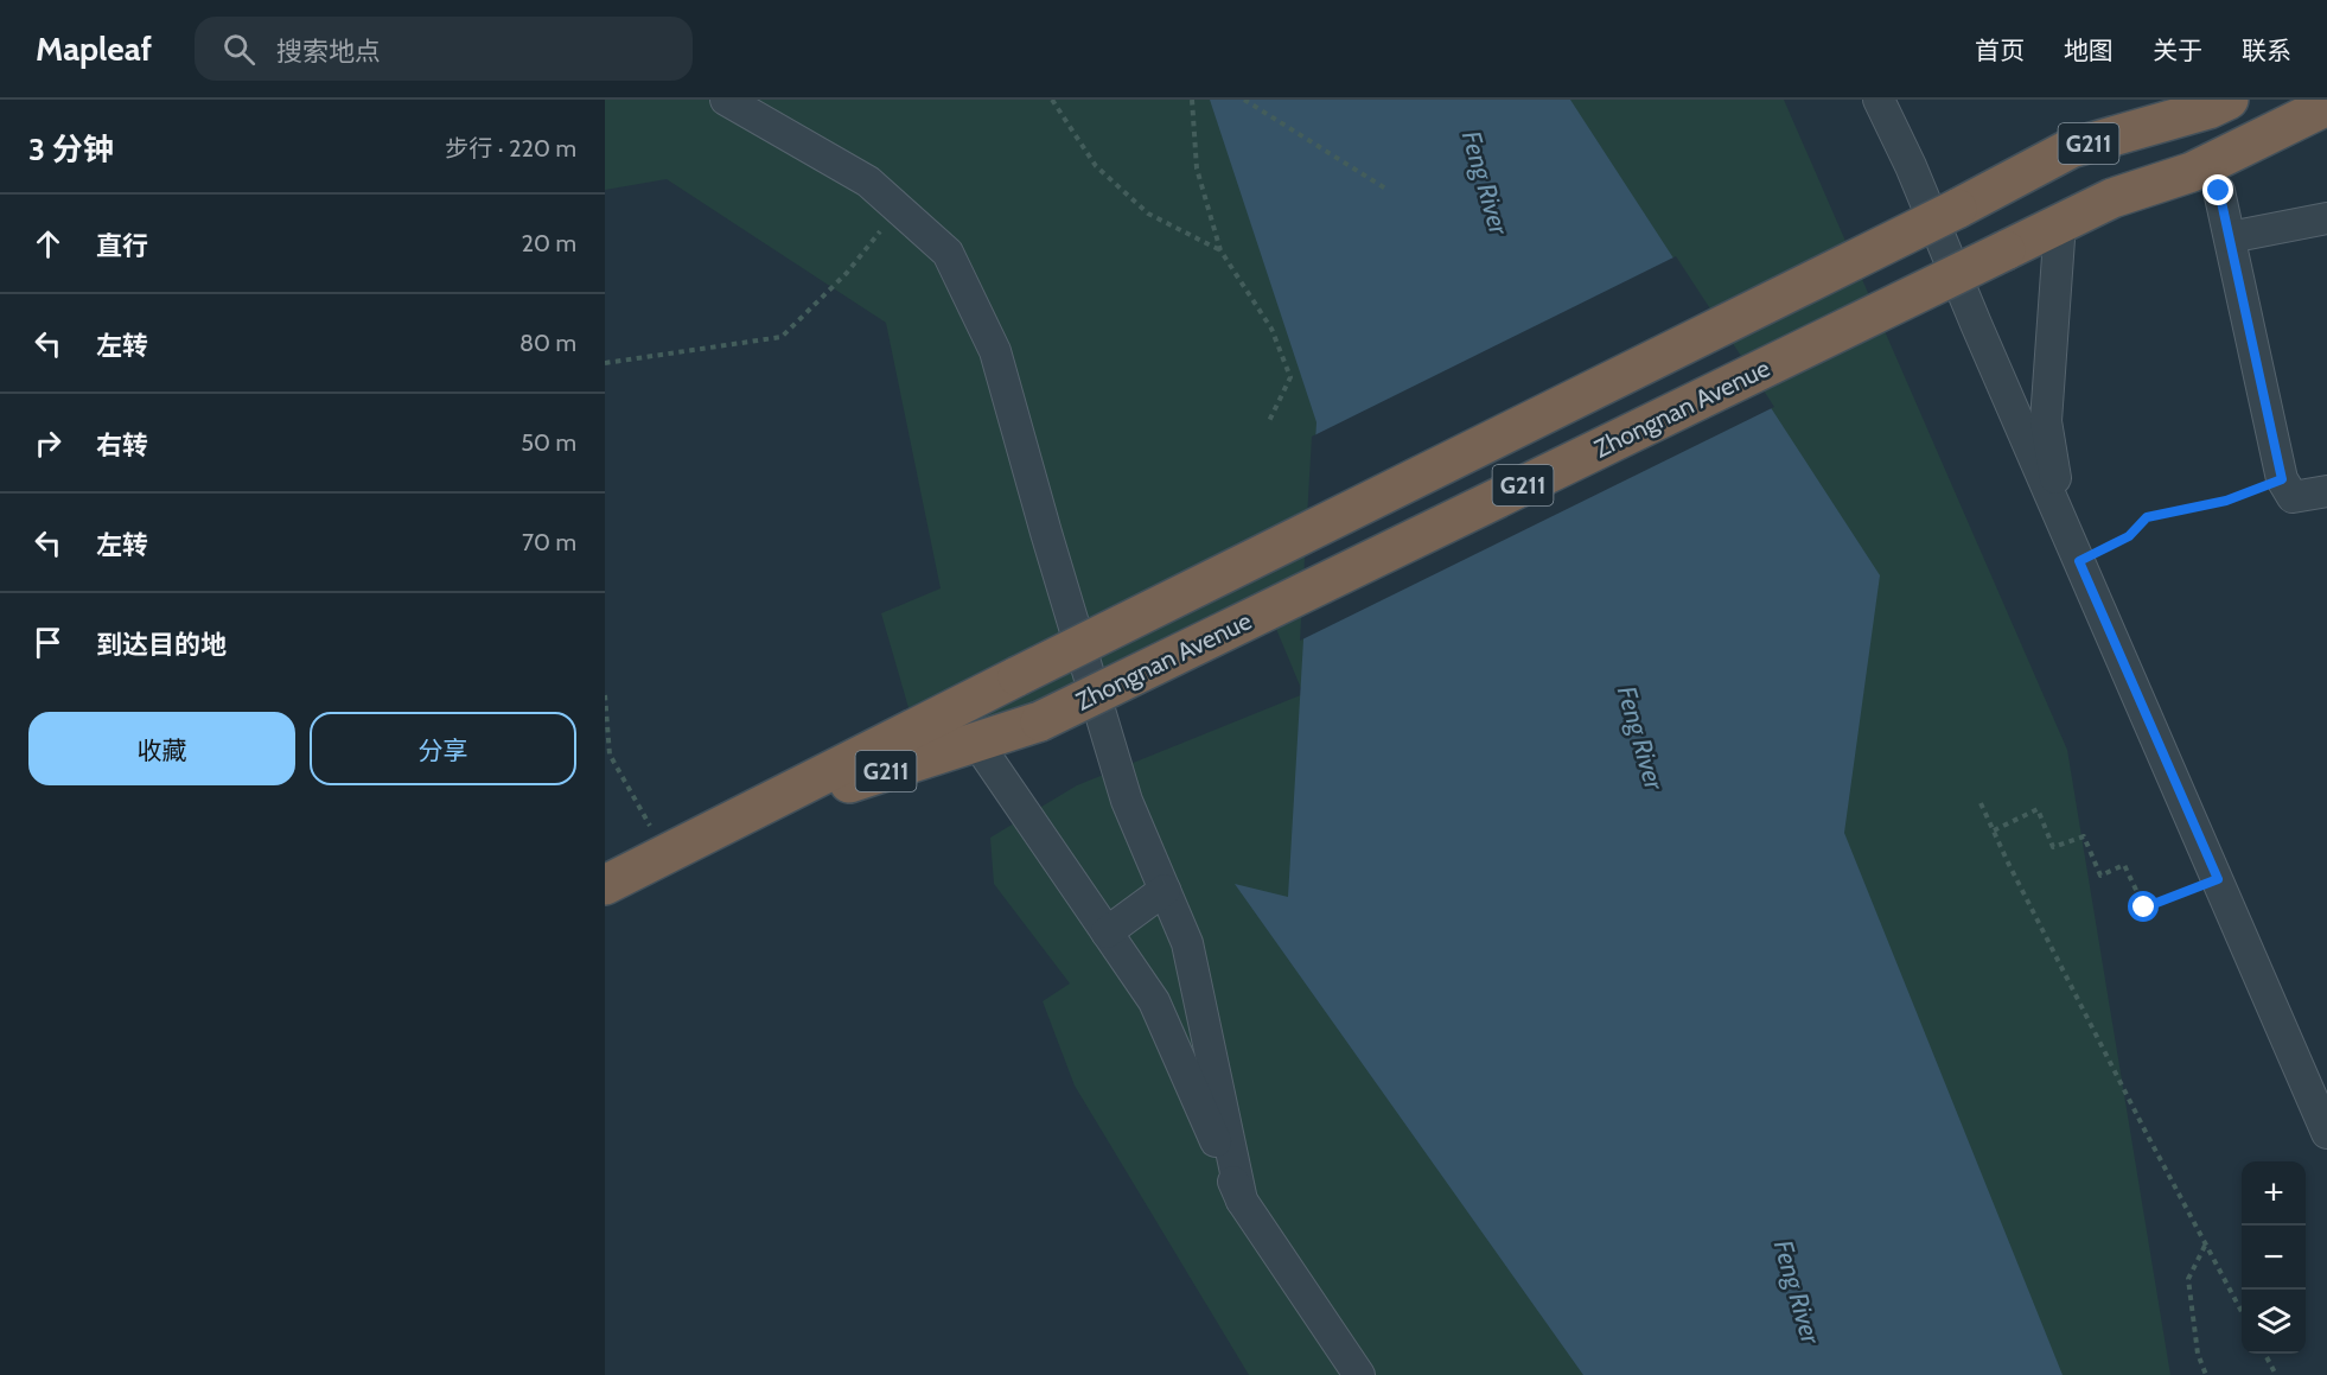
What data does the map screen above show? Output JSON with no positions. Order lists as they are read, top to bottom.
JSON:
{
  "streets": {
    "highway": ["G211", "Zhongnan Avenue"]
  },
  "crossings": [
    ["G211", "Zhongnan Avenue"]
  ],
  "water": ["Feng River"],
  "page": {
    "header": "Mapleaf",
    "search": "搜索地点",
    "nav": [
      "首页",
      "地图",
      "关于",
      "联系"
    ],
    "heading": ["3 分钟", "步行 · 220 m"],
    "list": [
      ["直行", "20 m"],
      ["左转", "80 m"],
      ["右转", "50 m"],
      ["左转", "70 m"],
      "到达目的地"
    ],
    "buttons": ["收藏", "分享"],
    "map_buttons": ["+", "−"]
  }
}
